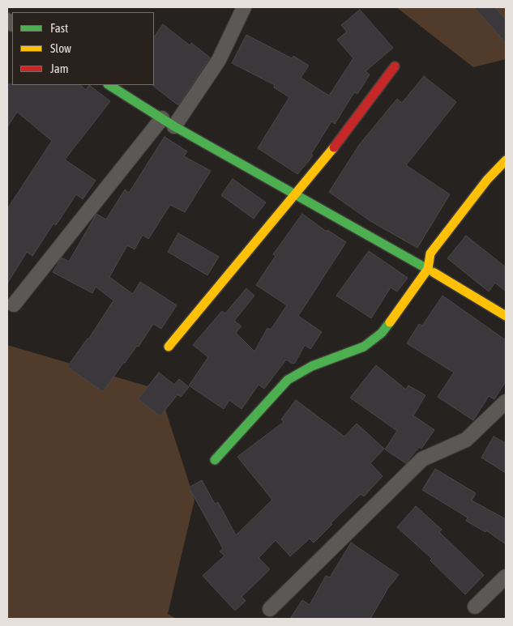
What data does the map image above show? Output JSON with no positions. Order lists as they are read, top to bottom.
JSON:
{
  "legend": ["Fast", "Slow", "Jam"]
}
